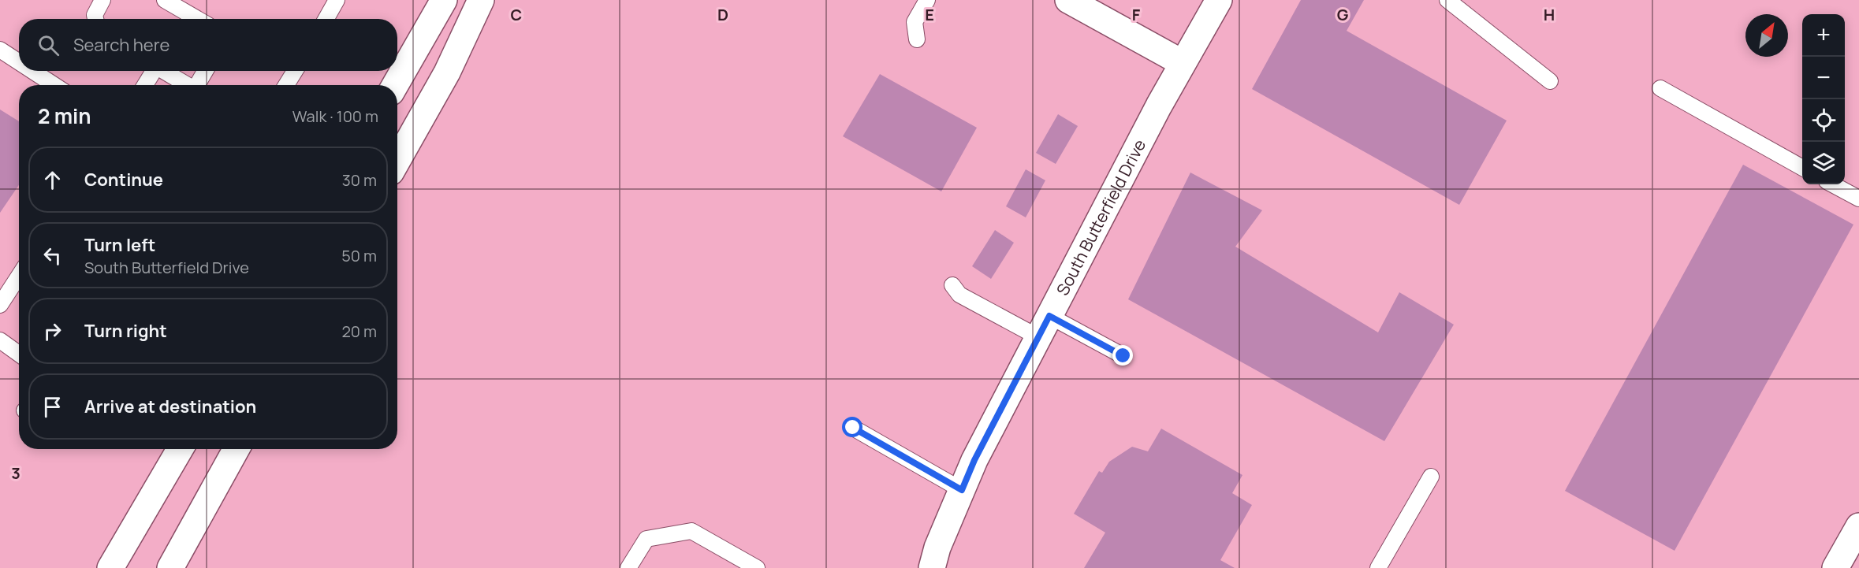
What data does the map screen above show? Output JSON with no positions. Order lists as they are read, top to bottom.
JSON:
{
  "streets": {
    "street": ["South Butterfield Drive"]
  },
  "north": "top right",
  "page": {
    "map_buttons": ["+", "−"],
    "search": "Search here",
    "heading": ["2 min", "Walk · 100 m"],
    "list": [
      ["Continue", "30 m"],
      ["Turn left", "South Butterfield Drive", "50 m"],
      ["Turn right", "20 m"],
      "Arrive at destination"
    ]
  },
  "grid": {
    "columns": [
      "C",
      "D",
      "E",
      "F",
      "G",
      "H"
    ],
    "rows": ["3"]
  }
}
